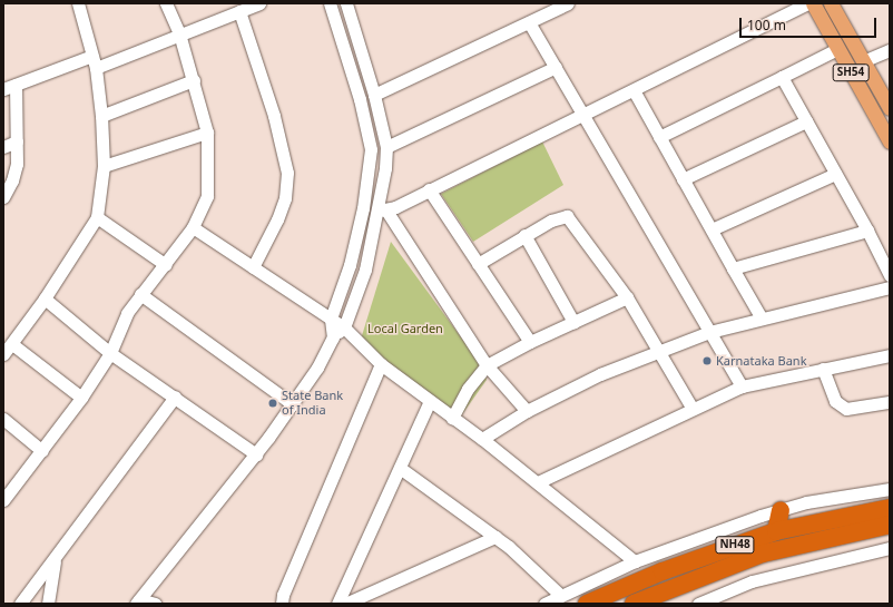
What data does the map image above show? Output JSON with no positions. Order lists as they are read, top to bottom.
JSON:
{
  "streets": {
    "highway": ["NH48"],
    "main road": ["SH54"]
  },
  "parks": ["Local Garden"],
  "places": ["Karnataka Bank", "State Bank of India"],
  "scale_bar": "100 m"
}
